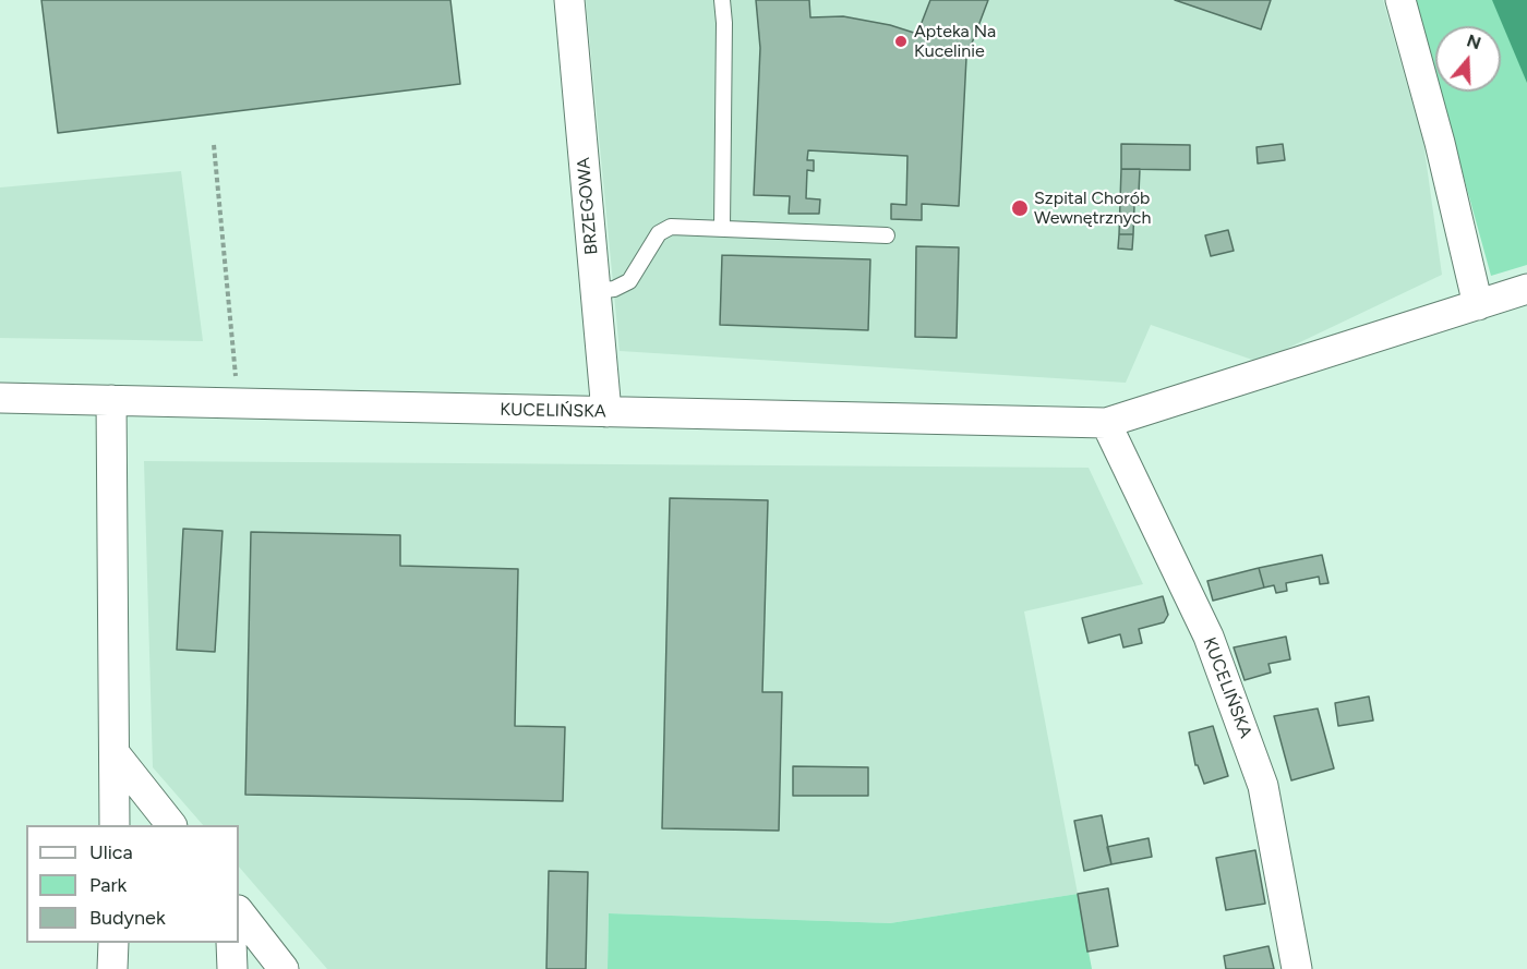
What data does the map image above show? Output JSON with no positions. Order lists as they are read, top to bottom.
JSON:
{
  "streets": {
    "street": ["BRZEGOWA", "KUCELIŃSKA"]
  },
  "crossings": [
    ["BRZEGOWA", "KUCELIŃSKA"]
  ],
  "places": ["Apteka Na Kucelinie", "Szpital Chorób Wewnętrznych"],
  "legend": ["Ulica", "Park", "Budynek"],
  "north": "top"
}
